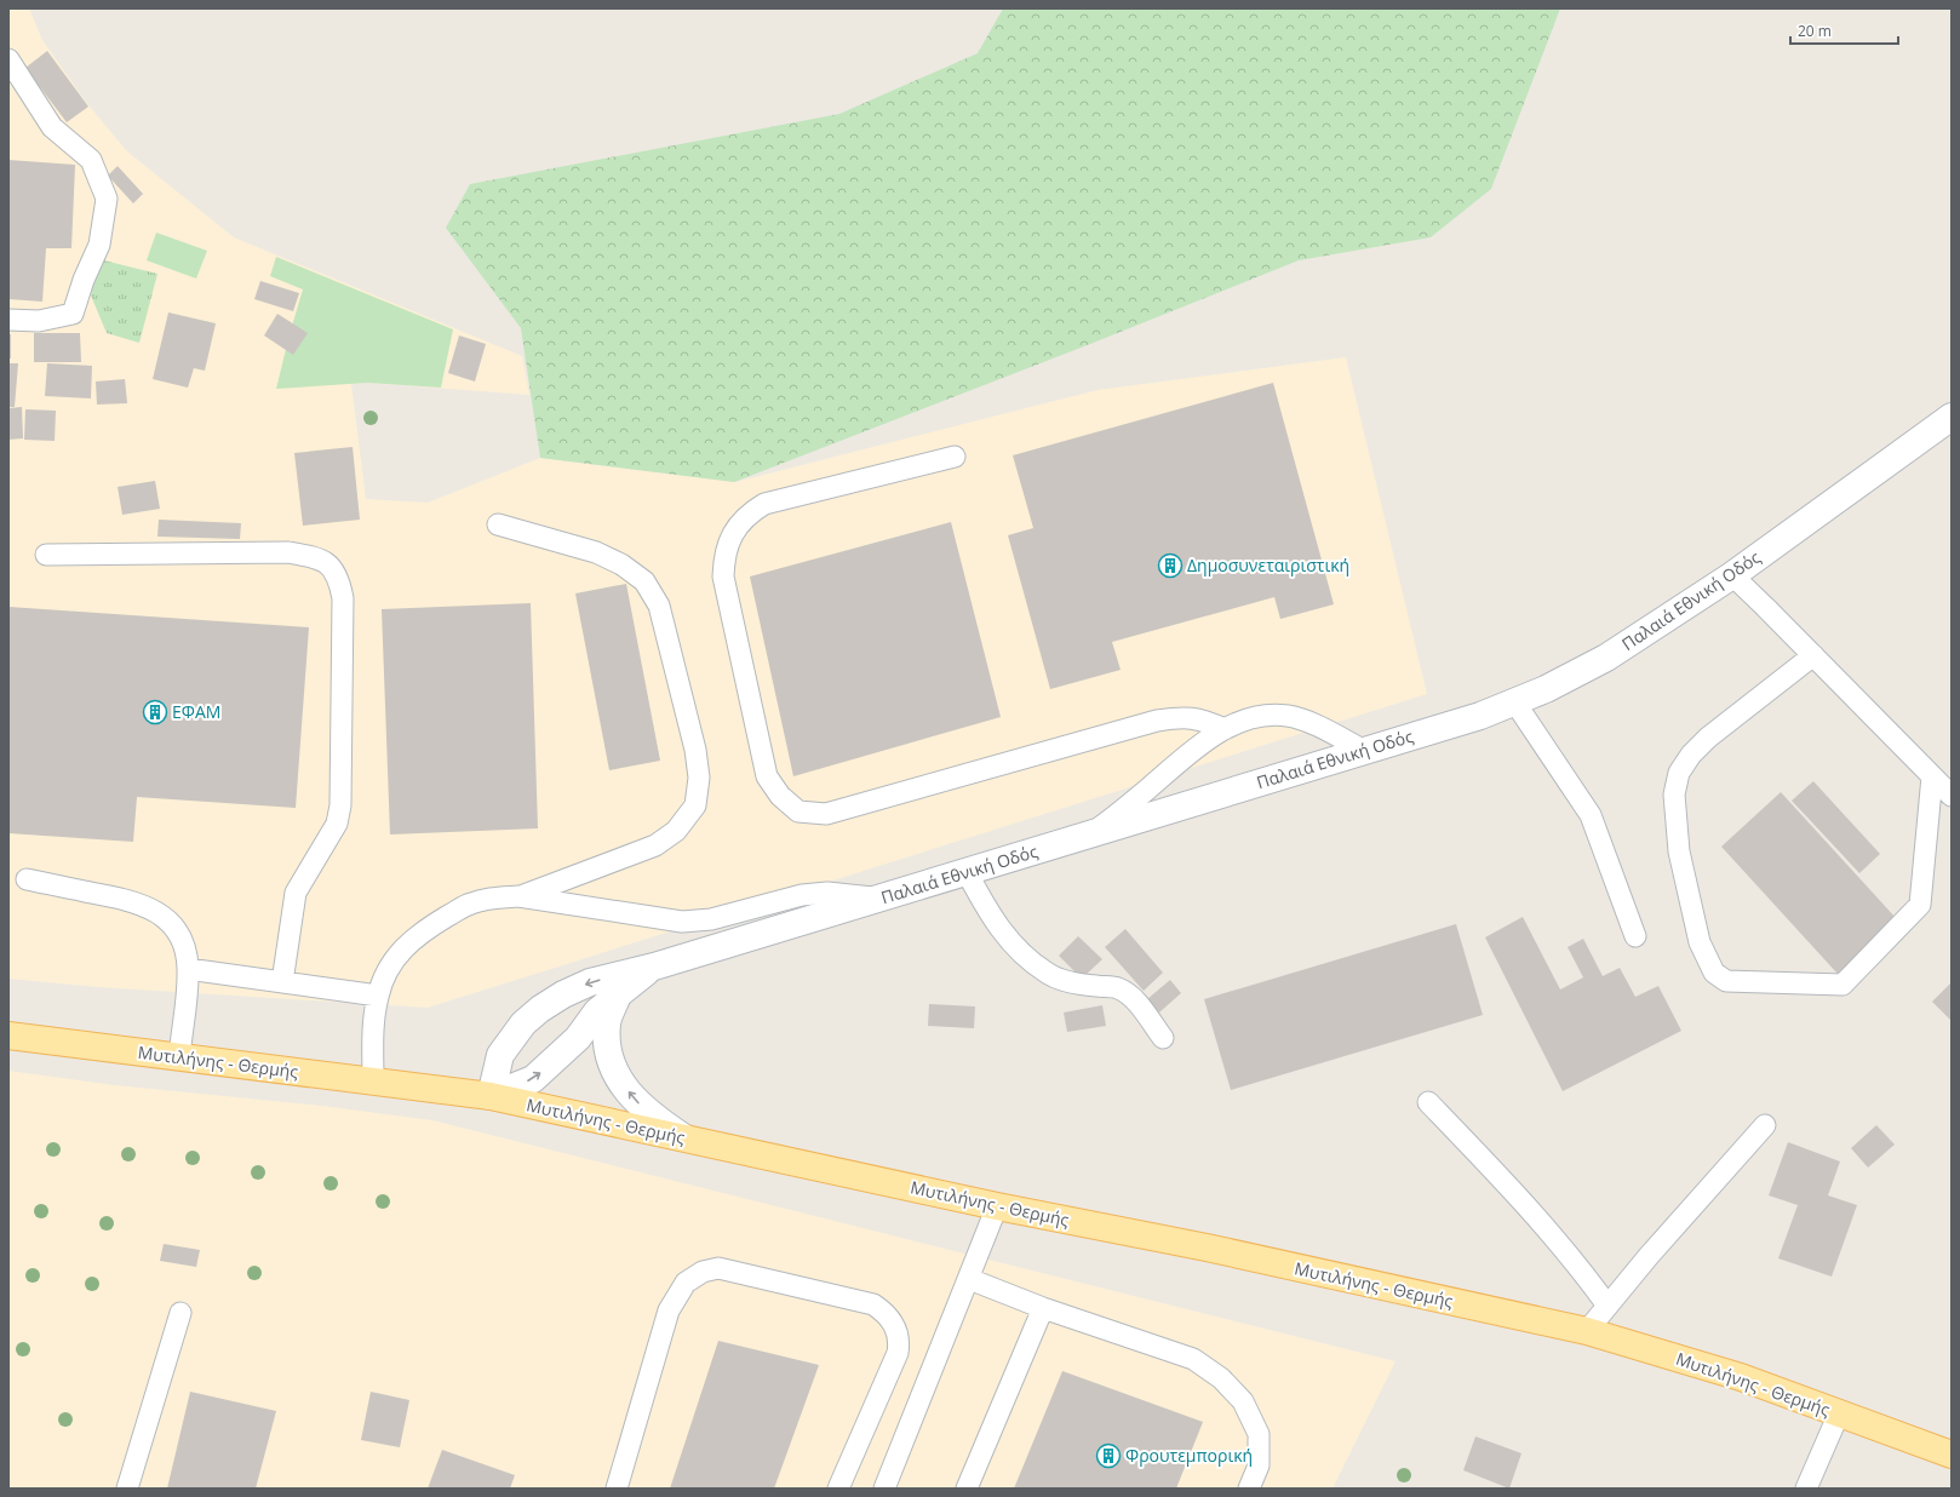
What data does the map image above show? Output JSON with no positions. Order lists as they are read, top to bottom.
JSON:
{
  "streets": {
    "main road": ["Παλαιά Εθνική Οδός", "Μυτιλήνης - Θερμής"]
  },
  "crossings": [
    ["Παλαιά Εθνική Οδός", "Μυτιλήνης - Θερμής"]
  ],
  "places": {
    "building": ["Δημοσυνεταιριστική", "ΕΦΑΜ", "Φρουτεμπορική"]
  },
  "scale_bar": "20 m"
}
